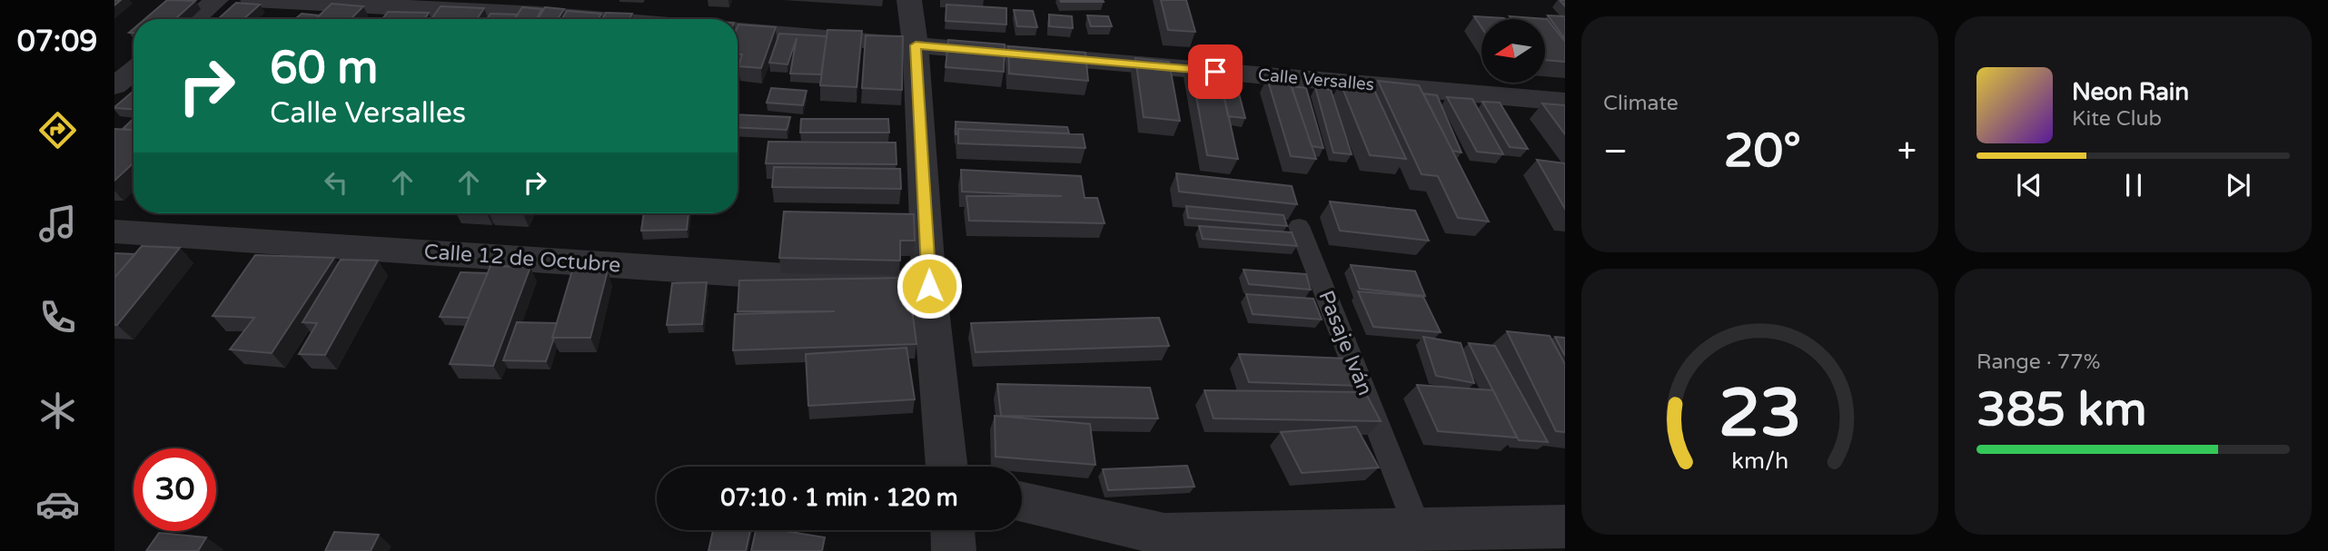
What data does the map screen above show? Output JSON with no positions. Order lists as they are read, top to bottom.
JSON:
{
  "streets": {
    "street": ["Calle Versalles", "Calle 12 de Octubre"],
    "lane": ["Pasaje Iván"]
  },
  "north": "left",
  "page": {
    "tabs": "07:09",
    "tile": [
      "Climate",
      ["Range · 77%", "385 km"]
    ],
    "turn": ["60 m", "Calle Versalles"],
    "song": ["Neon Rain", "Kite Club"],
    "heat": ["−", "20°", "+"],
    "limit": "30",
    "trip": "07:10 · 1 min · 120 m",
    "gauge": ["23", "km/h"]
  }
}
